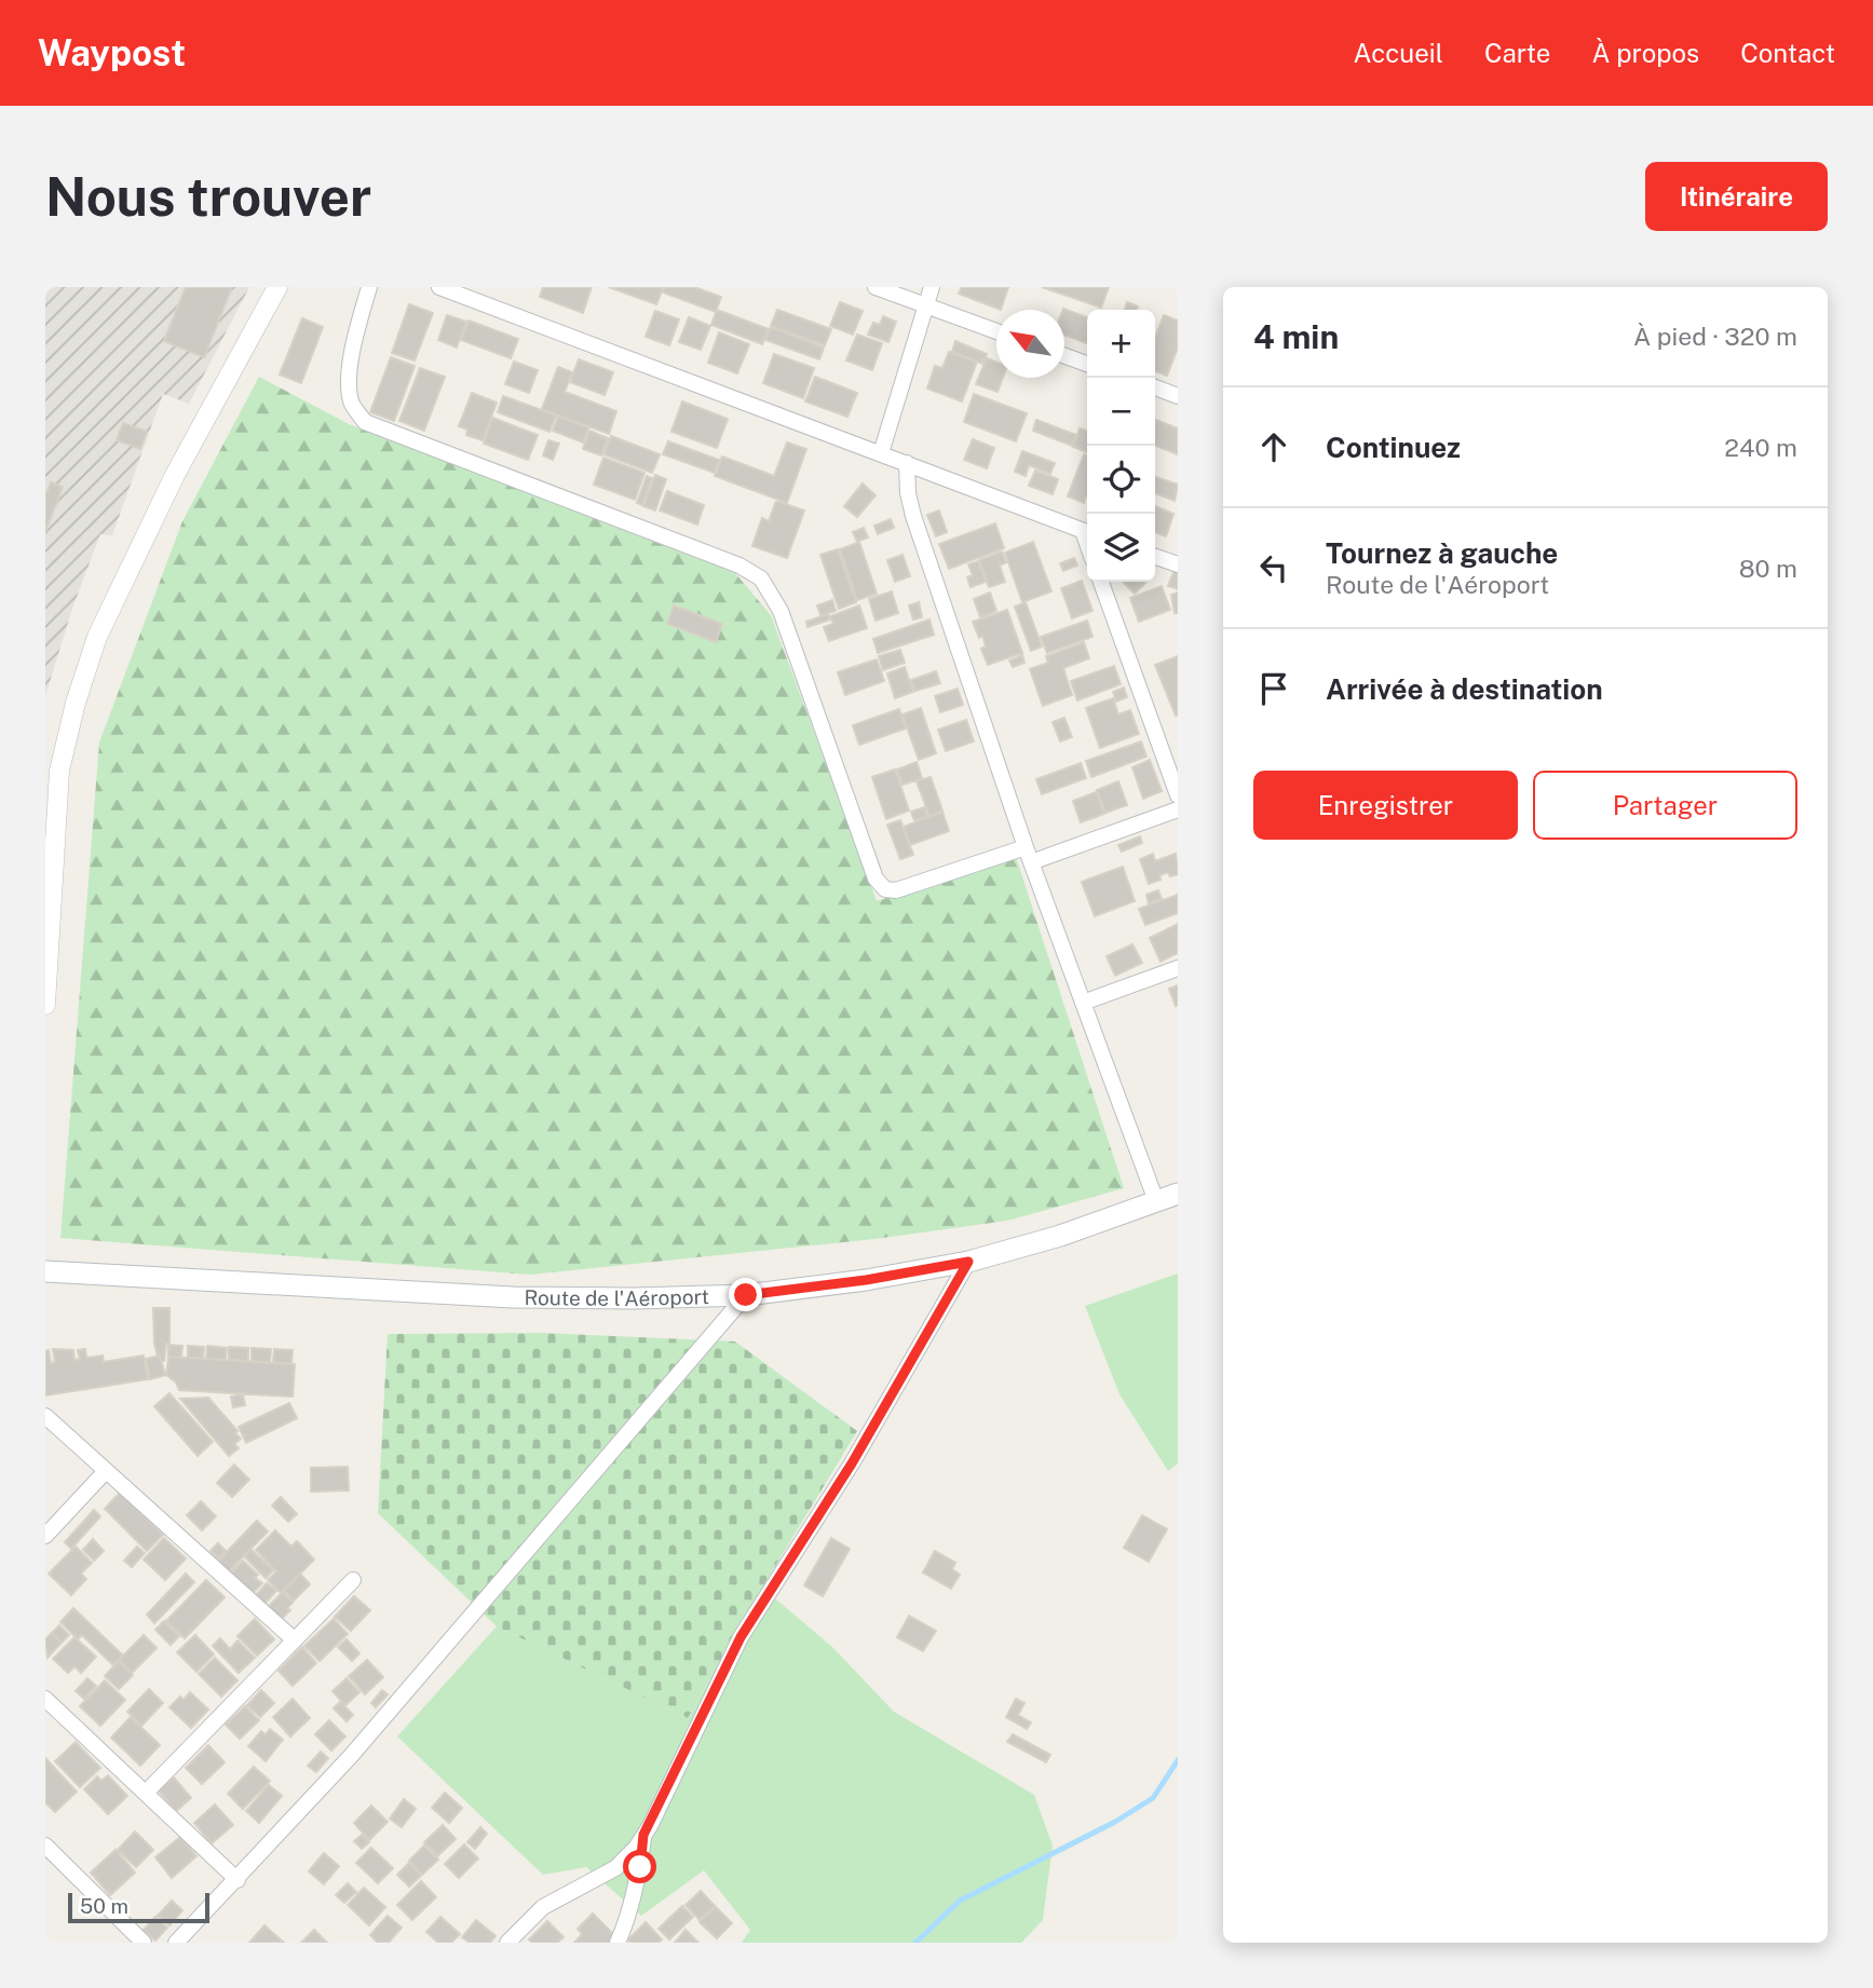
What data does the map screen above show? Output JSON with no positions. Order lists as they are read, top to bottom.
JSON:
{
  "streets": {
    "main road": ["Route de l'Aéroport"]
  },
  "scale_bar": "50 m",
  "north": "top left",
  "page": {
    "header": "Waypost",
    "nav": [
      "Accueil",
      "Carte",
      "À propos",
      "Contact"
    ],
    "buttons": [
      "Itinéraire",
      ["Enregistrer", "Partager"]
    ],
    "title": "Nous trouver",
    "heading": ["4 min", "À pied · 320 m"],
    "map_buttons": ["+", "−"],
    "list": [
      ["Continuez", "240 m"],
      ["Tournez à gauche", "Route de l'Aéroport", "80 m"],
      "Arrivée à destination"
    ],
    "scale": "50 m"
  }
}
